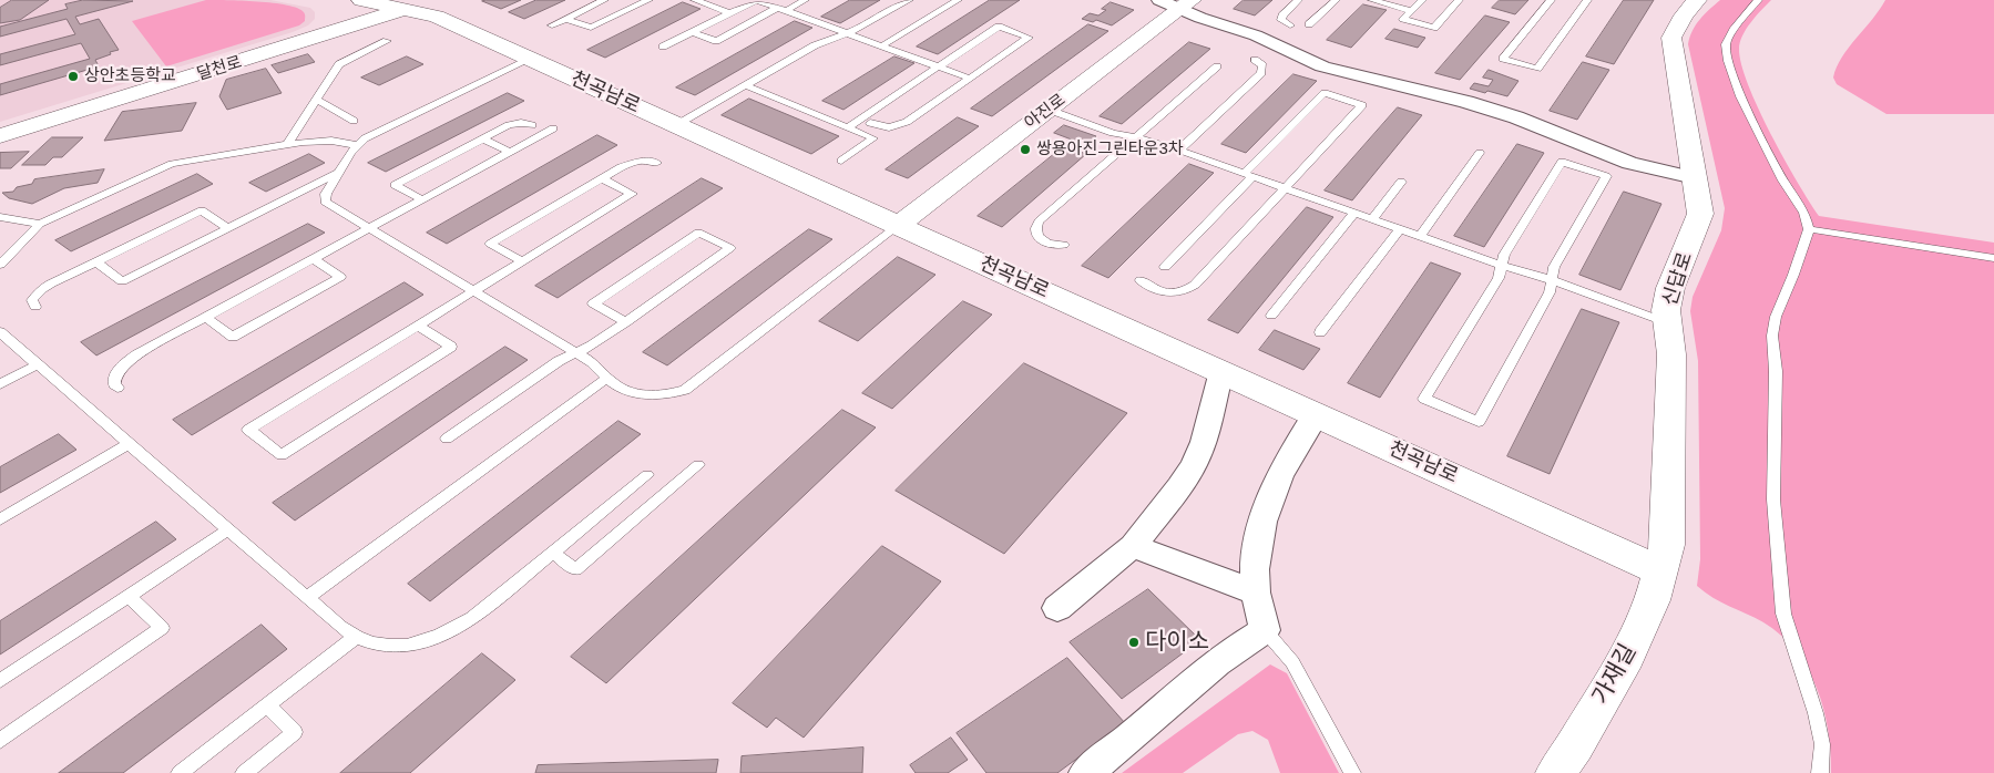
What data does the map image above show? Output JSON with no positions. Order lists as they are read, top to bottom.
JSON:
{
  "streets": {
    "street": [
      "달천로",
      "천곡남로",
      "아진로",
      "신답로",
      "가재길"
    ]
  },
  "crossings": [
    ["달천로", "천곡남로"],
    ["천곡남로", "아진로"],
    ["천곡남로", "신답로"],
    ["천곡남로", "가재길"],
    ["신답로", "가재길"]
  ],
  "places": ["상안초등학교", "쌍용아진그린타운3차", "다이소"]
}
